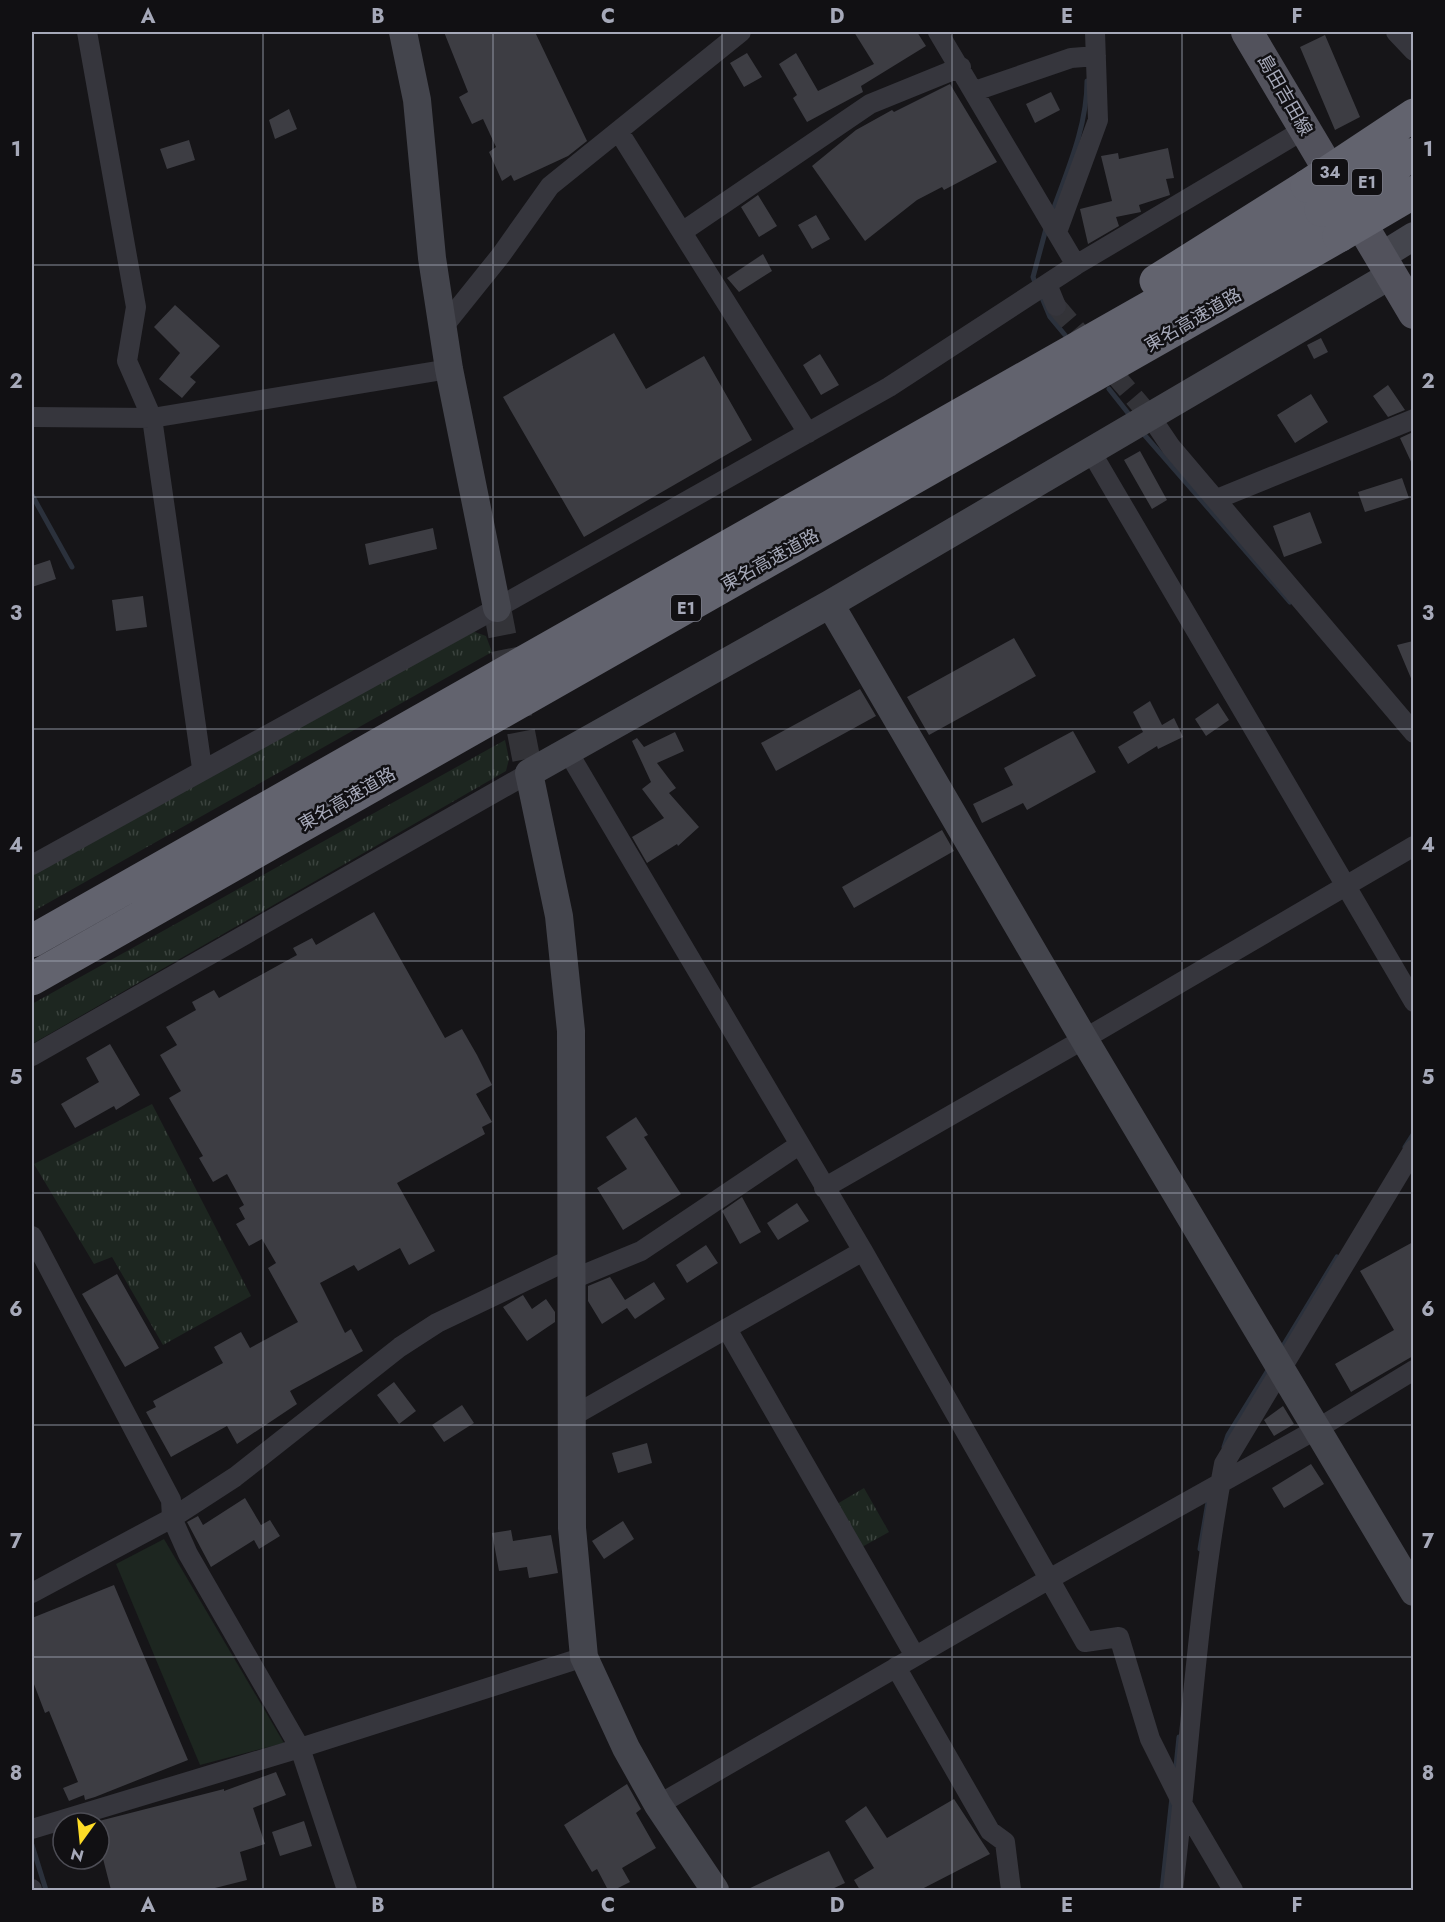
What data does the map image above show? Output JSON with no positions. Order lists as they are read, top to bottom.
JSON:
{
  "streets": {
    "highway": ["E1", "東名高速道路"],
    "main road": ["島田吉田線", "34"]
  },
  "north": "bottom",
  "grid": {
    "columns": [
      "A",
      "B",
      "C",
      "D",
      "E",
      "F"
    ],
    "rows": [
      "1",
      "2",
      "3",
      "4",
      "5",
      "6",
      "7",
      "8"
    ]
  }
}
